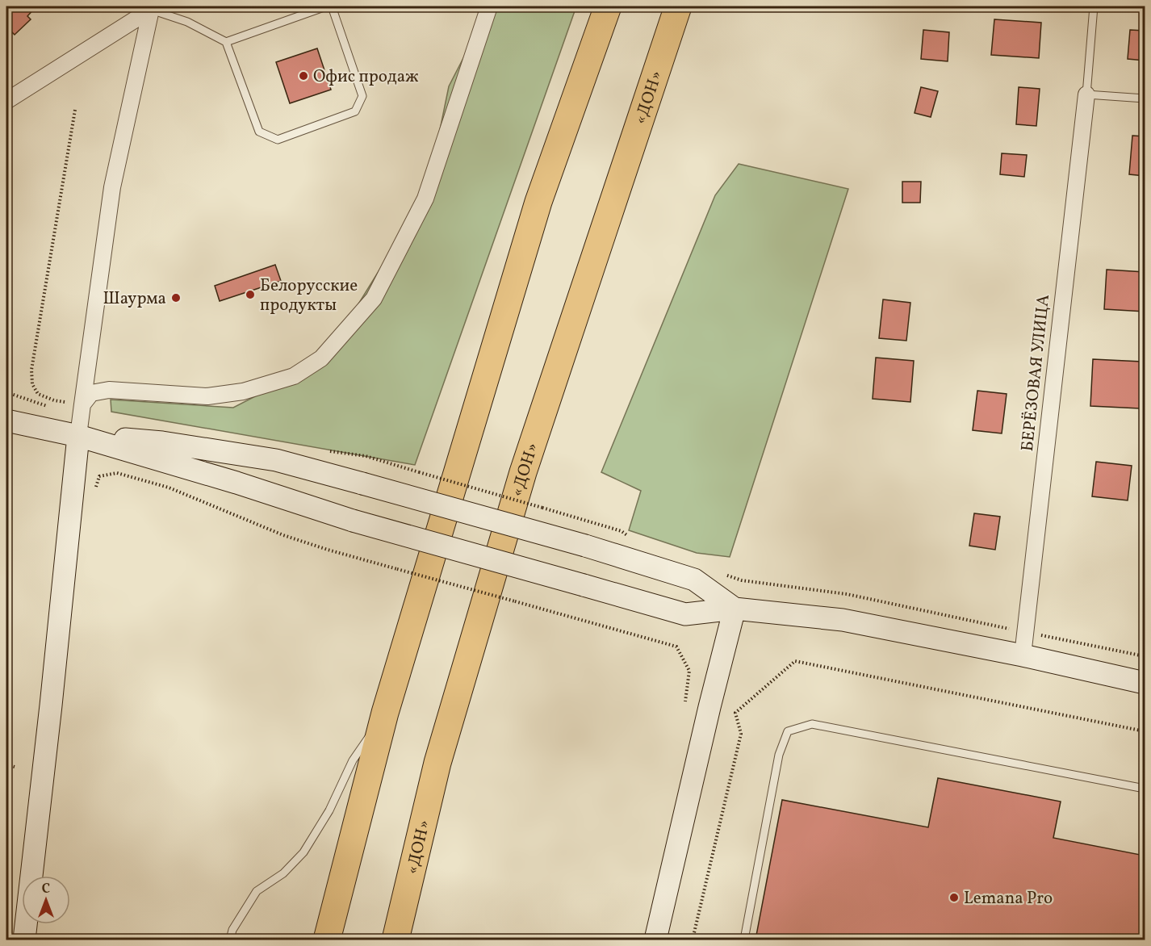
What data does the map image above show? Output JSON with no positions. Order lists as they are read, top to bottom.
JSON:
{
  "streets": {
    "highway": ["«ДОН»"],
    "street": ["БЕРЁЗОВАЯ УЛИЦА"]
  },
  "places": [
    "Офис продаж",
    "Белорусские продукты",
    "Шаурма",
    "Lemana Pro"
  ],
  "north": "top"
}
